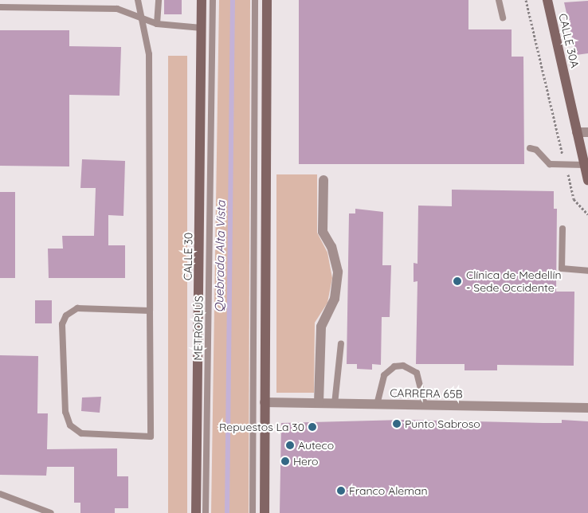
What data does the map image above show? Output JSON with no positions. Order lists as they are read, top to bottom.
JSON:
{
  "streets": {
    "main road": ["CALLE 30A", "CALLE 30"],
    "street": ["CARRERA 65B"],
    "lane": ["METROPLÚS"]
  },
  "water": ["Quebrada Alta Vista"],
  "places": [
    "Clínica de Medellín - Sede Occidente",
    "Punto Sabroso",
    "Repuestos La 30",
    "Auteco",
    "Hero",
    "Franco Aleman"
  ]
}
